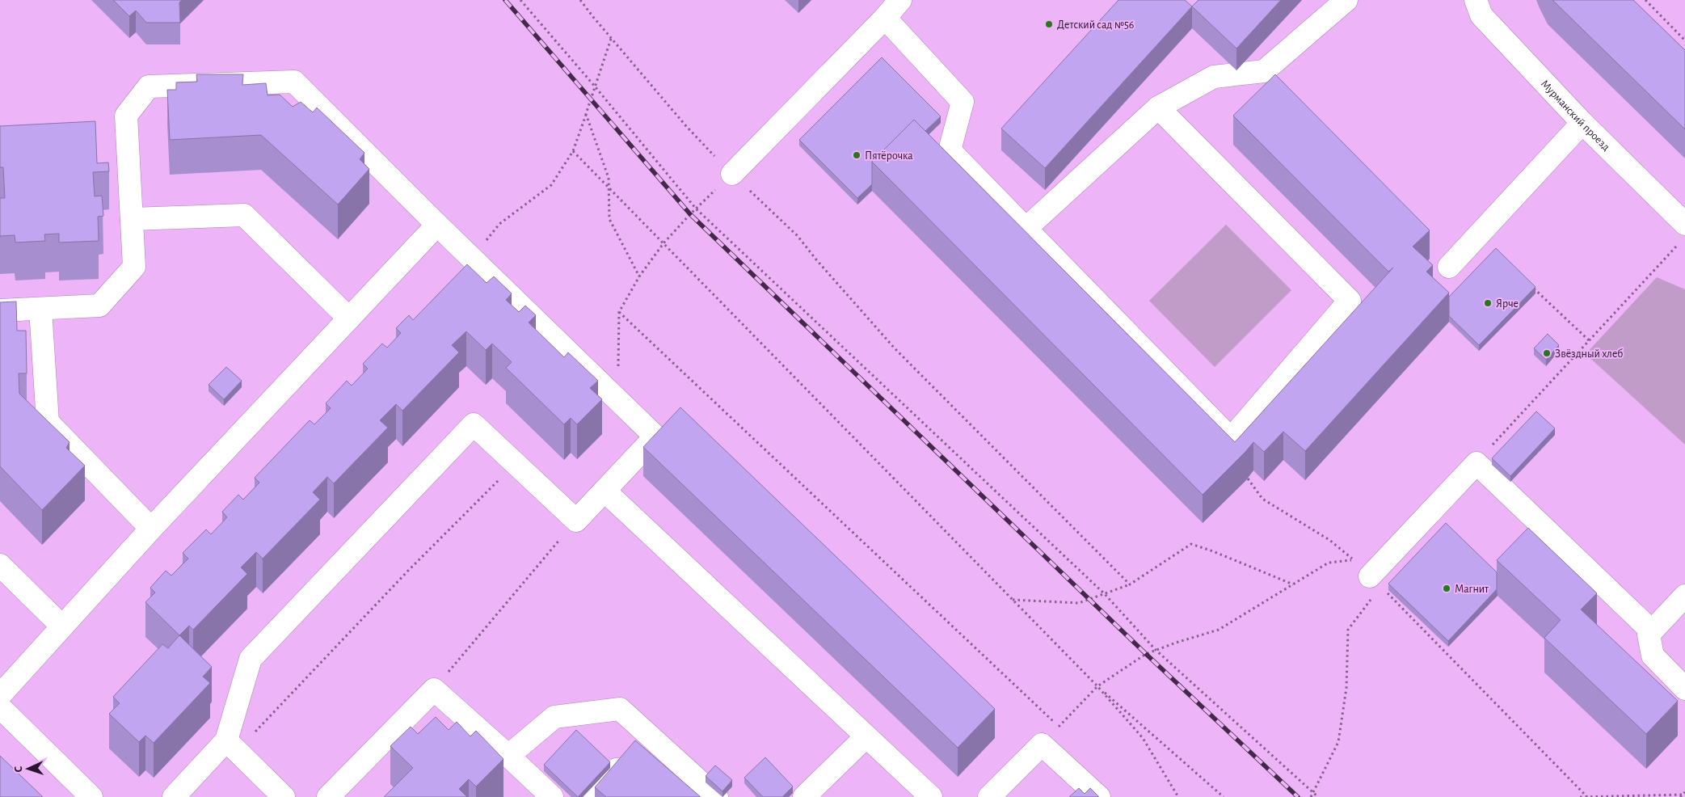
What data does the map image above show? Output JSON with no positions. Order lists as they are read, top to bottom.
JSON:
{
  "streets": {
    "street": ["Мурманский проезд"]
  },
  "places": [
    "Детский сад №56",
    "Пятёрочка",
    "Ярче",
    "Звёздный хлеб",
    "Магнит"
  ],
  "north": "left"
}
